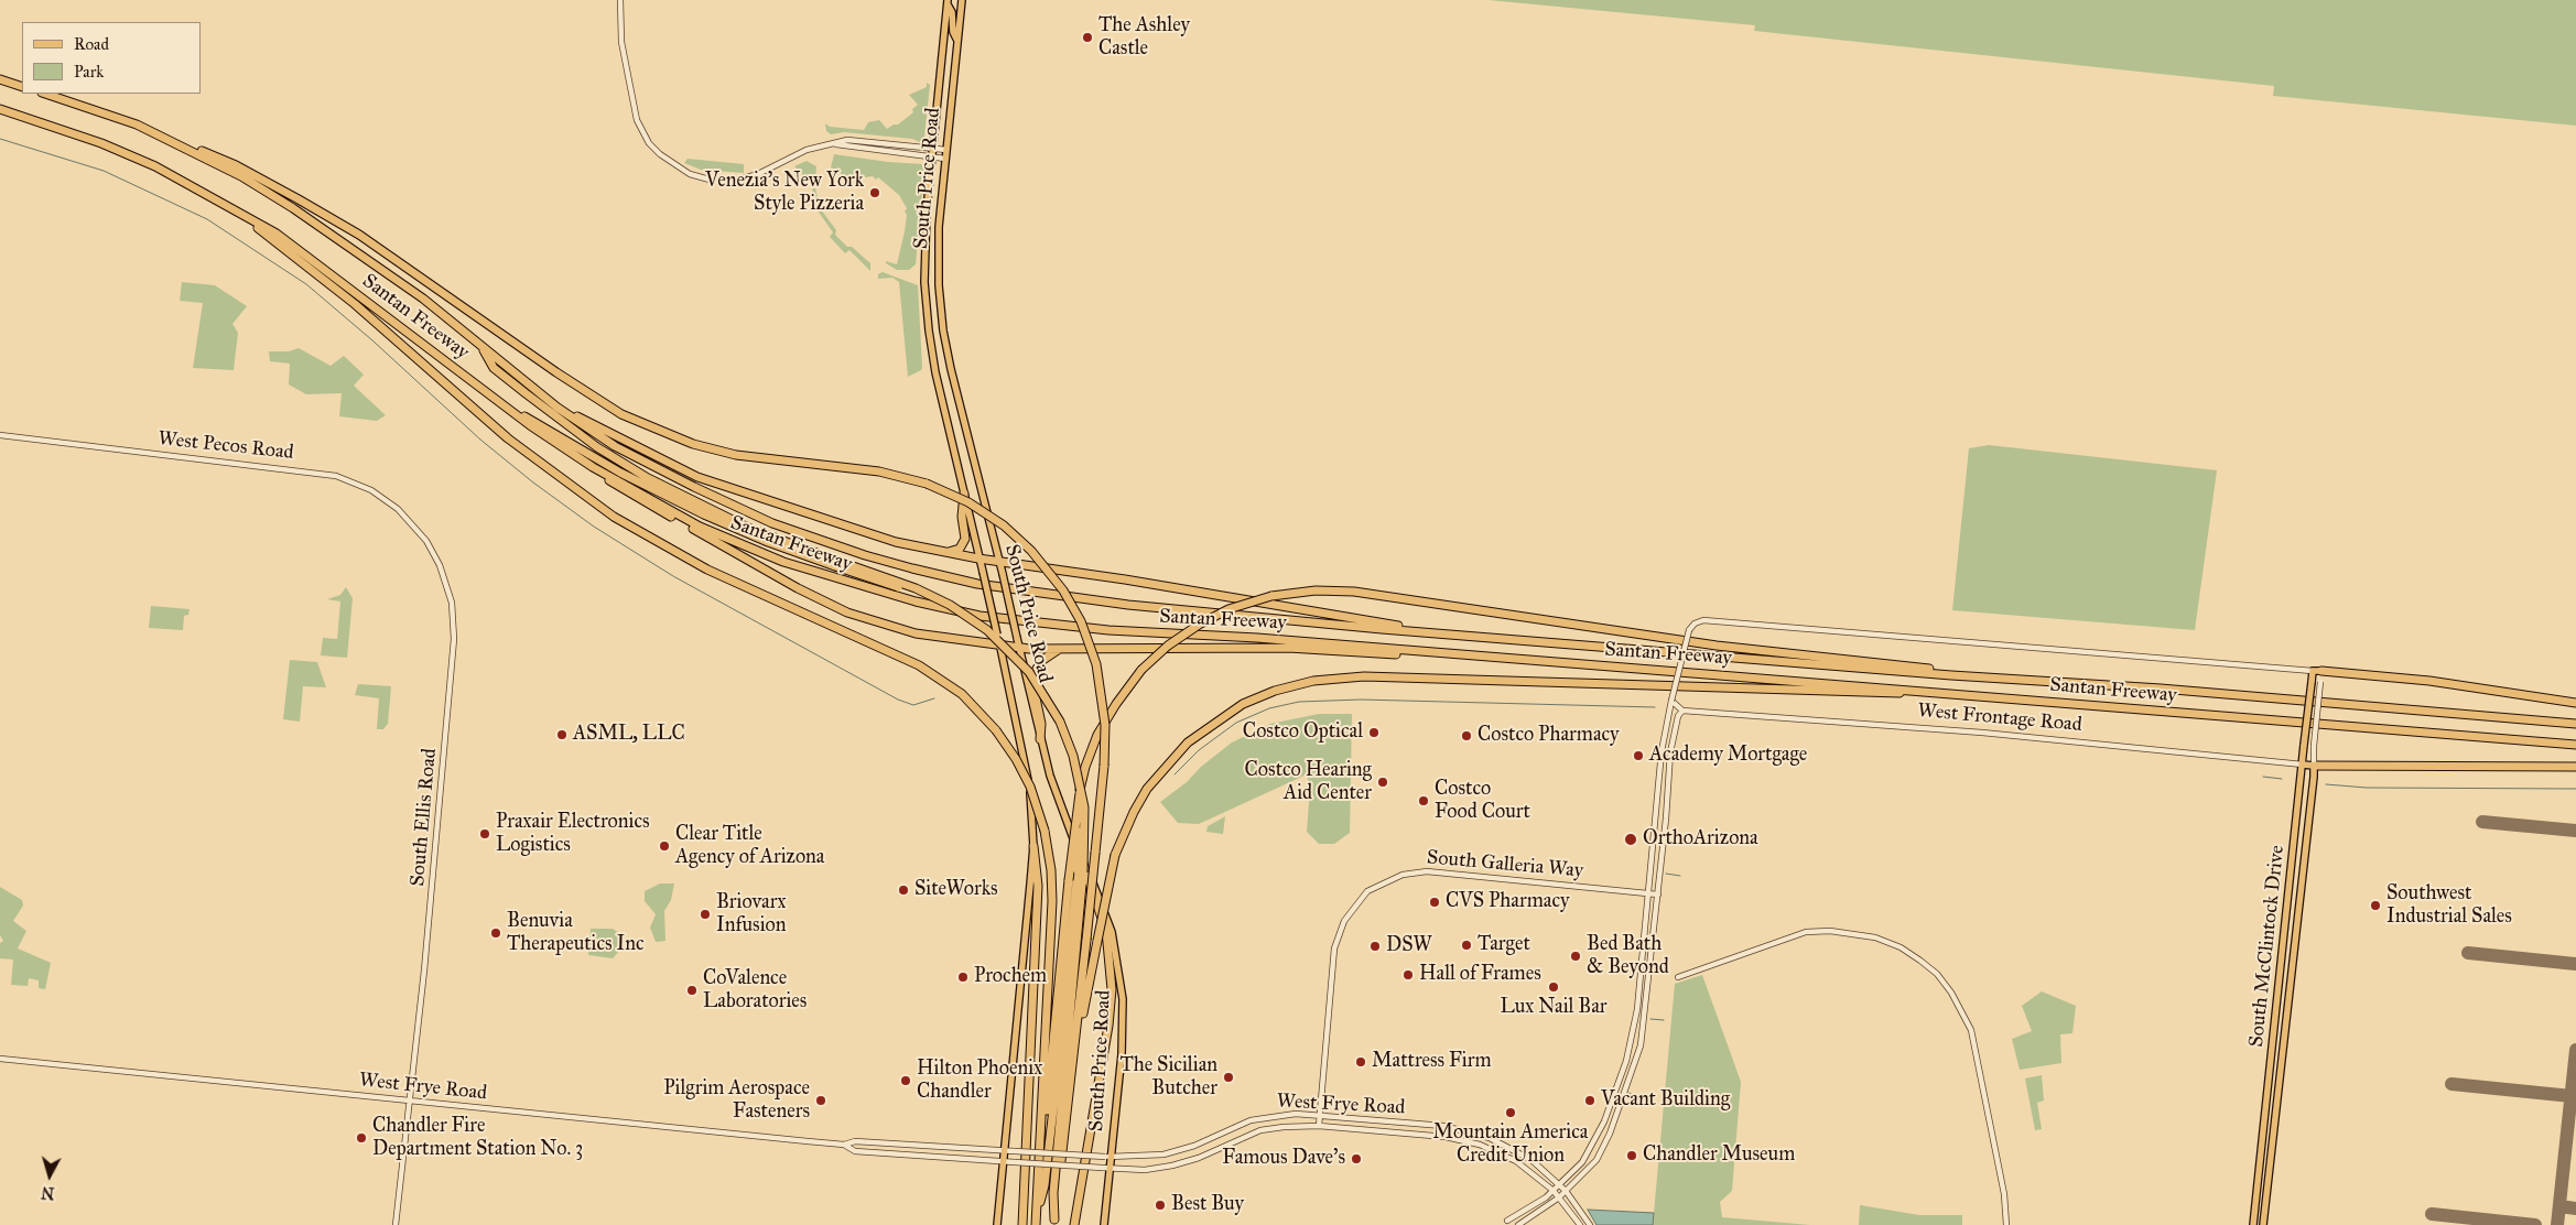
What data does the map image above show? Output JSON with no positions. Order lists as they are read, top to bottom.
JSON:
{
  "streets": {
    "highway": ["Santan Freeway"],
    "main road": ["South Price Road", "West Frontage Road", "South McClintock Drive"],
    "street": [
      "West Pecos Road",
      "South Ellis Road",
      "South Galleria Way",
      "West Frye Road"
    ]
  },
  "crossings": [
    ["South Price Road", "West Frye Road"],
    ["West Pecos Road", "South Ellis Road"],
    ["West Frontage Road", "South McClintock Drive"],
    ["South Ellis Road", "West Frye Road"],
    ["South Galleria Way", "West Frye Road"]
  ],
  "places": [
    "The Ashley Castle",
    "Venezia's New York Style Pizzeria",
    "Costco Optical",
    "ASML, LLC",
    "Costco Pharmacy",
    "Academy Mortgage",
    "Costco Hearing Aid Center",
    "Costco Food Court",
    "Praxair Electronics Logistics",
    "OrthoArizona",
    "Clear Title Agency of Arizona",
    "SiteWorks",
    "CVS Pharmacy",
    "Southwest Industrial Sales",
    "Briovarx Infusion",
    "Benuvia Therapeutics Inc",
    "Target",
    "DSW",
    "Bed Bath & Beyond",
    "Hall of Frames",
    "Prochem",
    "Lux Nail Bar",
    "CoValence Laboratories",
    "Mattress Firm",
    "The Sicilian Butcher",
    "Hilton Phoenix Chandler",
    "Pilgrim Aerospace Fasteners",
    "Vacant Building",
    "Mountain America Credit Union",
    "Chandler Fire Department Station No. 3",
    "Chandler Museum",
    "Famous Dave's",
    "Best Buy"
  ],
  "legend": ["Road", "Park"],
  "north": "bottom"
}
